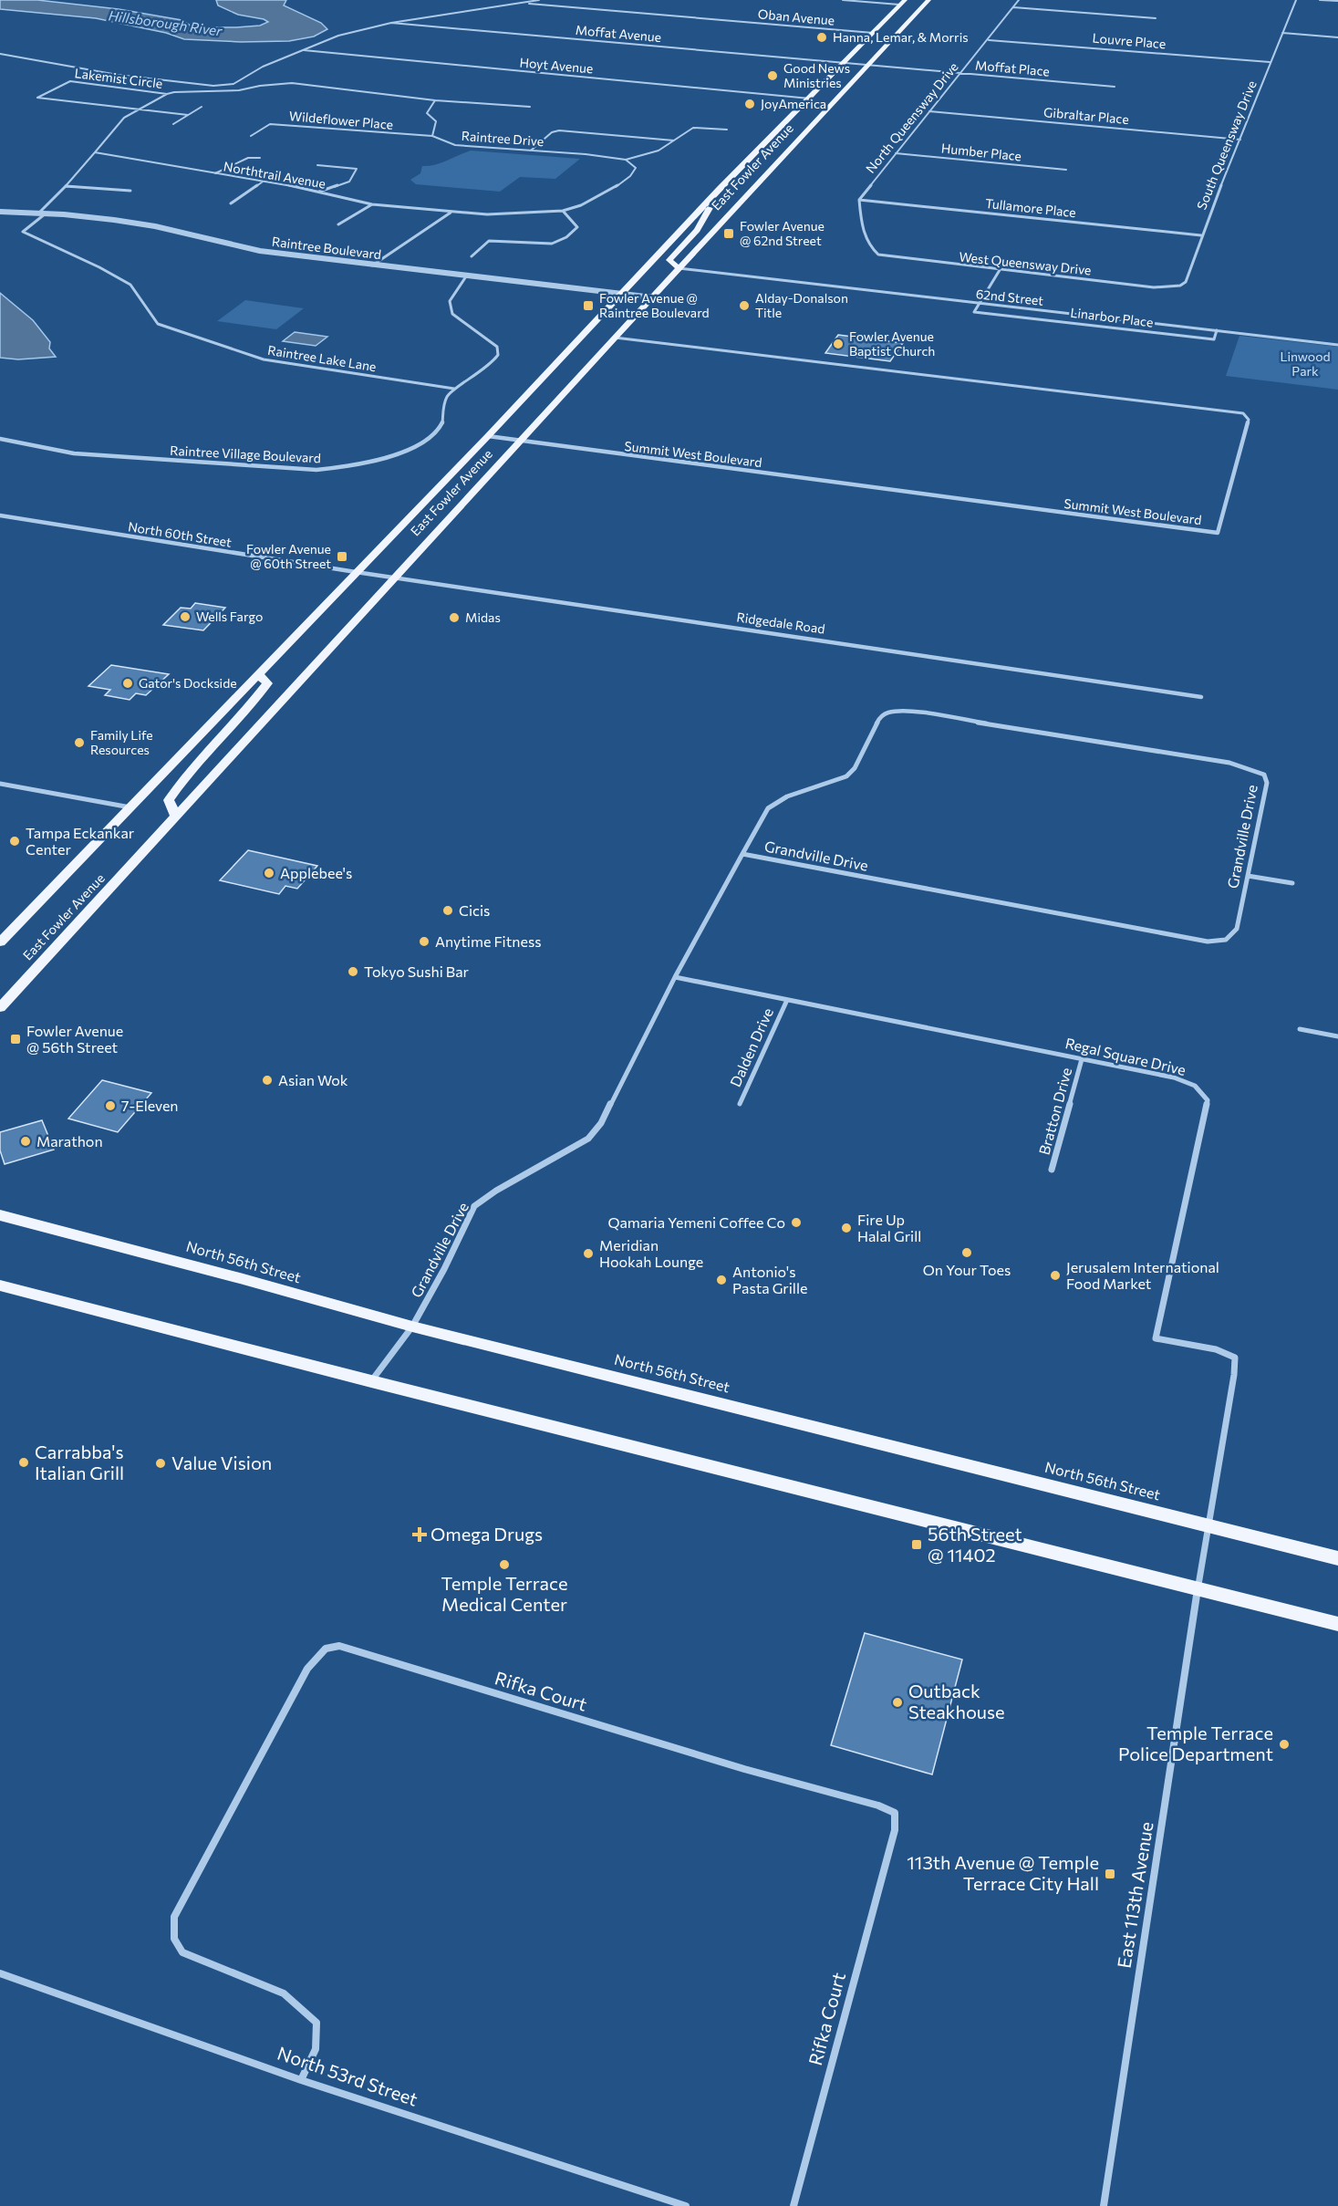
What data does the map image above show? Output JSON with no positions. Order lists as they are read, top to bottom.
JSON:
{
  "streets": {
    "main road": ["East Fowler Avenue", "North 56th Street"],
    "street": [
      "Oban Avenue",
      "Moffat Avenue",
      "Louvre Place",
      "Hoyt Avenue",
      "Moffat Place",
      "Lakemist Circle",
      "Gibraltar Place",
      "North Queensway Drive",
      "Wildeflower Place",
      "Raintree Drive",
      "South Queensway Drive",
      "Humber Place",
      "Northtrail Avenue",
      "Tullamore Place",
      "Raintree Boulevard",
      "West Queensway Drive",
      "62nd Street",
      "Linarbor Place",
      "Raintree Lake Lane",
      "Raintree Village Boulevard",
      "Summit West Boulevard",
      "North 60th Street",
      "Ridgedale Road",
      "Grandville Drive",
      "Dalden Drive",
      "Regal Square Drive",
      "Bratton Drive",
      "Rifka Court",
      "East 113th Avenue",
      "North 53rd Street"
    ]
  },
  "crossings": [
    ["Oban Avenue", "East Fowler Avenue"],
    ["Moffat Avenue", "Moffat Place"],
    ["Moffat Avenue", "East Fowler Avenue"],
    ["Louvre Place", "North Queensway Drive"],
    ["Louvre Place", "South Queensway Drive"],
    ["Hoyt Avenue", "East Fowler Avenue"],
    ["Moffat Place", "North Queensway Drive"],
    ["Moffat Place", "East Fowler Avenue"],
    ["Gibraltar Place", "North Queensway Drive"],
    ["Gibraltar Place", "South Queensway Drive"],
    ["North Queensway Drive", "Humber Place"],
    ["North Queensway Drive", "Tullamore Place"],
    ["North Queensway Drive", "West Queensway Drive"],
    ["Wildeflower Place", "Raintree Drive"],
    ["South Queensway Drive", "Tullamore Place"],
    ["South Queensway Drive", "West Queensway Drive"],
    ["East Fowler Avenue", "Raintree Boulevard"],
    ["East Fowler Avenue", "62nd Street"],
    ["East Fowler Avenue", "Summit West Boulevard"],
    ["East Fowler Avenue", "North 60th Street"],
    ["East Fowler Avenue", "Ridgedale Road"],
    ["Tullamore Place", "West Queensway Drive"],
    ["Raintree Boulevard", "Raintree Lake Lane"],
    ["62nd Street", "Linarbor Place"],
    ["Raintree Lake Lane", "Raintree Village Boulevard"],
    ["North 60th Street", "Ridgedale Road"],
    ["Grandville Drive", "Regal Square Drive"],
    ["Grandville Drive", "North 56th Street"],
    ["Dalden Drive", "Regal Square Drive"],
    ["Regal Square Drive", "Bratton Drive"],
    ["Regal Square Drive", "North 56th Street"],
    ["Regal Square Drive", "East 113th Avenue"],
    ["North 56th Street", "East 113th Avenue"],
    ["Rifka Court", "North 53rd Street"]
  ],
  "water": ["Hillsborough River"],
  "parks": ["Linwood Park"],
  "places": {
    "other": [
      "Hanna, Lemar, & Morris",
      "Good News Ministries",
      "JoyAmerica",
      "Alday-Donalson Title",
      "Fowler Avenue Baptist Church",
      "Wells Fargo",
      "Midas",
      "Gator's Dockside",
      "Family Life Resources",
      "Tampa Eckankar Center",
      "Applebee's",
      "Cicis",
      "Anytime Fitness",
      "Tokyo Sushi Bar",
      "Asian Wok",
      "7-Eleven",
      "Marathon",
      "Qamaria Yemeni Coffee Co",
      "Fire Up Halal Grill",
      "On Your Toes",
      "Meridian Hookah Lounge",
      "Jerusalem International Food Market",
      "Antonio's Pasta Grille",
      "Carrabba's Italian Grill",
      "Value Vision",
      "Temple Terrace Medical Center",
      "Outback Steakhouse",
      "Temple Terrace Police Department"
    ],
    "transit": [
      "Fowler Avenue @ 62nd Street",
      "Fowler Avenue @ Raintree Boulevard",
      "Fowler Avenue @ 60th Street",
      "Fowler Avenue @ 56th Street",
      "56th Street @ 11402",
      "113th Avenue @ Temple Terrace City Hall"
    ],
    "health": ["Omega Drugs"]
  }
}
